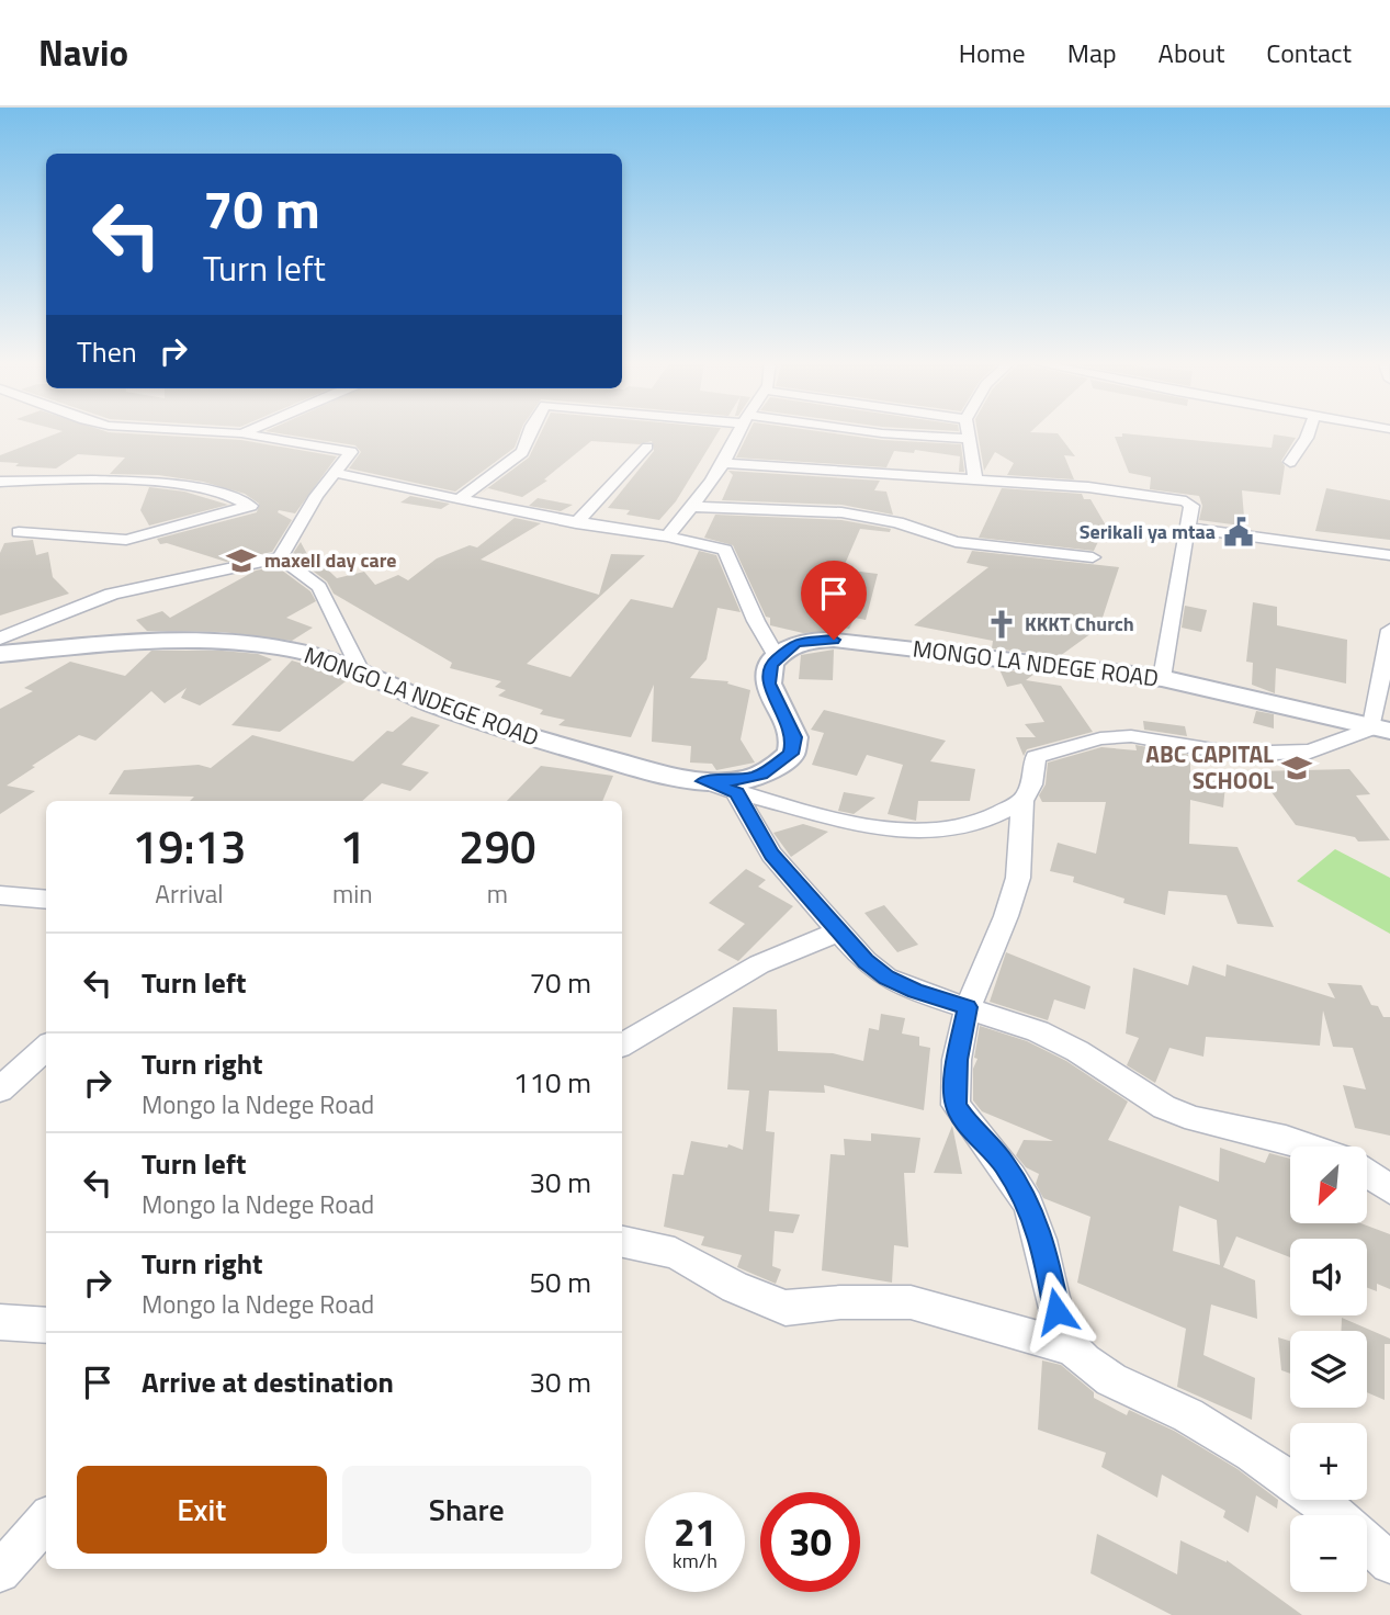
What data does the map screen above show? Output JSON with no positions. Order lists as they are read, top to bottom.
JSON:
{
  "streets": {
    "street": ["MONGO LA NDEGE ROAD"]
  },
  "places": {
    "public building": ["Serikali ya mtaa"],
    "school or university": ["maxell day care", "ABC CAPITAL SCHOOL"],
    "church": ["KKKT Church"]
  },
  "north": "bottom left",
  "page": {
    "header": "Navio",
    "nav": [
      "Home",
      "Map",
      "About",
      "Contact"
    ],
    "turn": ["70 m", "Turn left"],
    "then": "Then",
    "eta": [
      "19:13",
      "Arrival",
      "1",
      "min",
      "290",
      "m"
    ],
    "list": [
      {
        "name": "Turn left",
        "value": "70 m"
      },
      {
        "name": "Turn right",
        "note": "Mongo la Ndege Road",
        "value": "110 m"
      },
      {
        "name": "Turn left",
        "note": "Mongo la Ndege Road",
        "value": "30 m"
      },
      {
        "name": "Turn right",
        "note": "Mongo la Ndege Road",
        "value": "50 m"
      },
      {
        "name": "Arrive at destination",
        "value": "30 m"
      }
    ],
    "map_buttons": ["+", "−"],
    "buttons": ["Exit", "Share"],
    "speed": "21 km/h",
    "limit": "30"
  }
}
